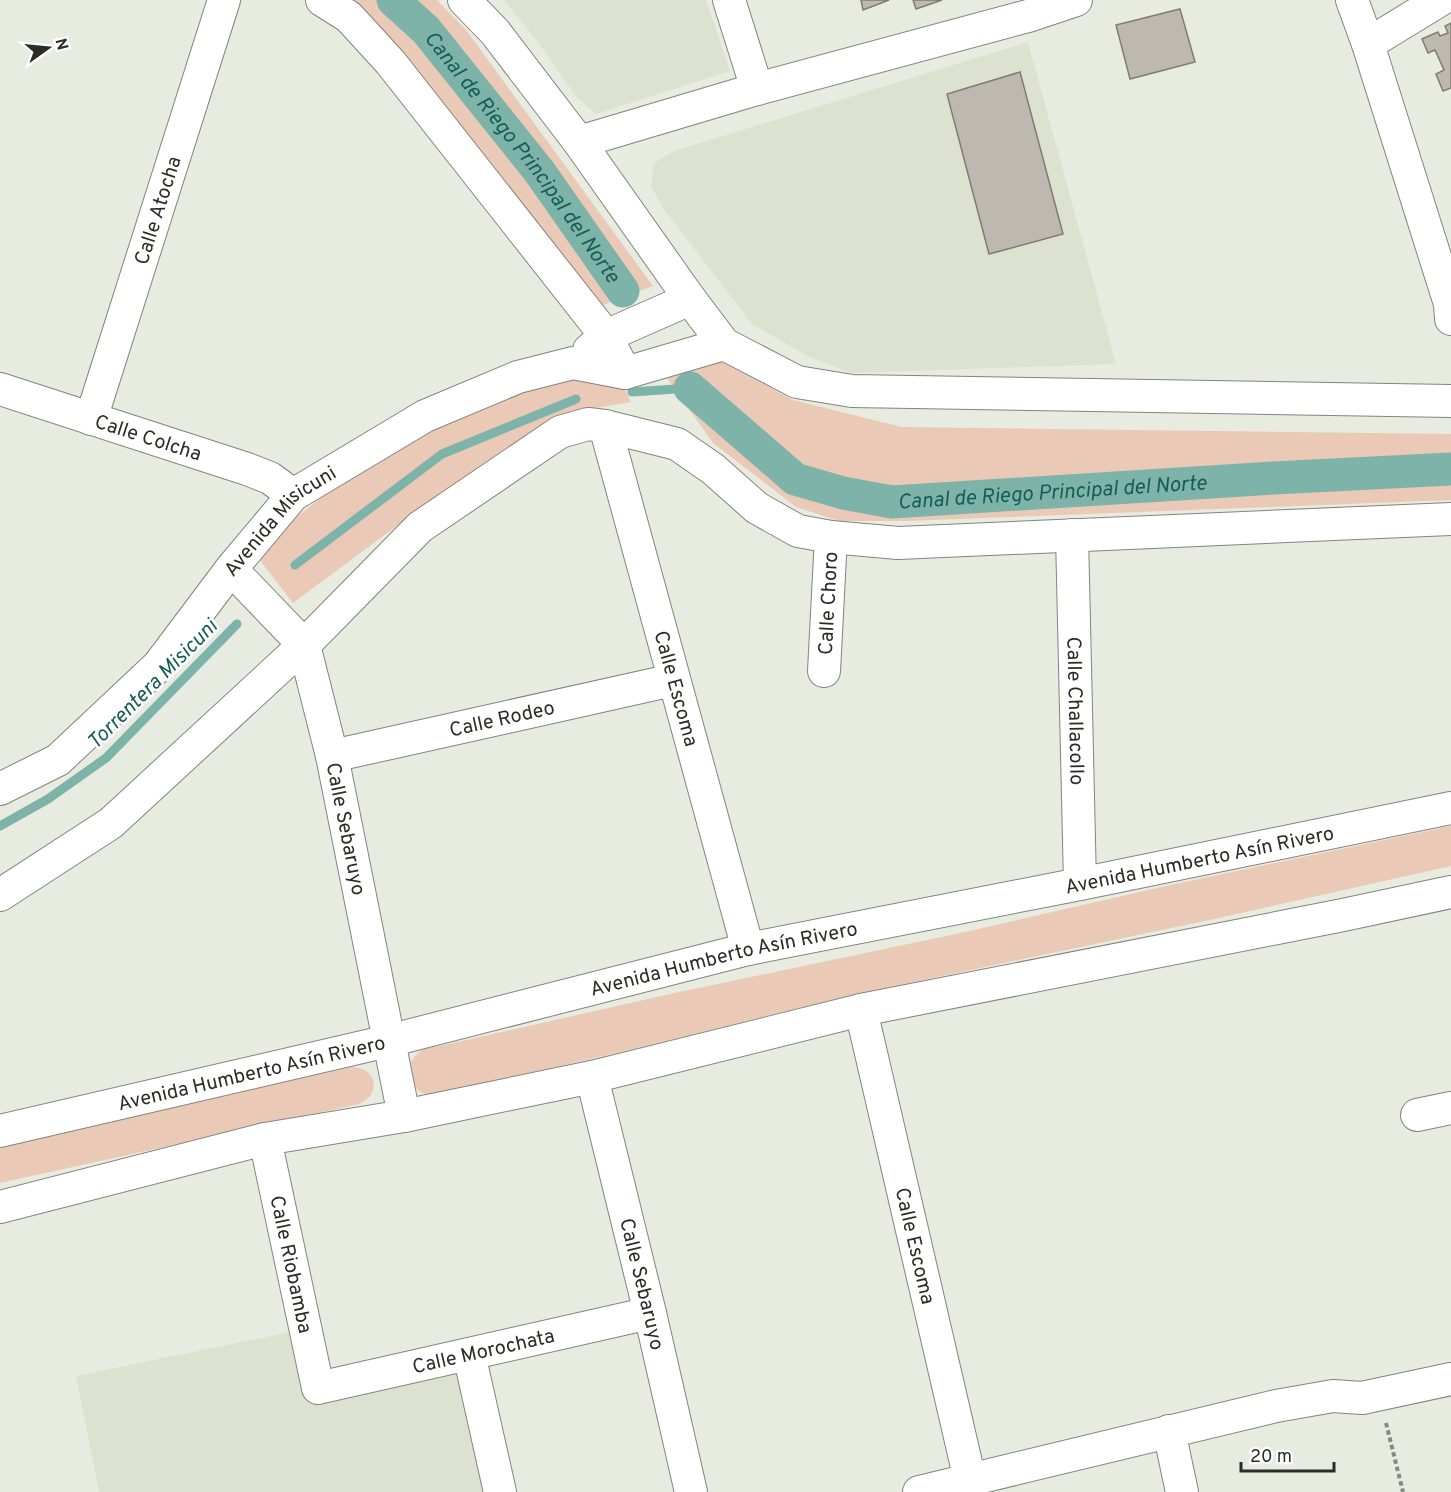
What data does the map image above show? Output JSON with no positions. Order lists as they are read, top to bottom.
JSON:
{
  "streets": {
    "street": [
      "Calle Atocha",
      "Calle Colcha",
      "Avenida Misicuni",
      "Calle Choro",
      "Calle Escoma",
      "Calle Challacollo",
      "Calle Rodeo",
      "Calle Sebaruyo",
      "Avenida Humberto Asín Rivero",
      "Calle Riobamba",
      "Calle Morochata"
    ]
  },
  "crossings": [
    ["Calle Atocha", "Calle Colcha"],
    ["Calle Colcha", "Avenida Misicuni"],
    ["Avenida Misicuni", "Calle Sebaruyo"],
    ["Calle Escoma", "Calle Rodeo"],
    ["Calle Escoma", "Avenida Humberto Asín Rivero"],
    ["Calle Challacollo", "Avenida Humberto Asín Rivero"],
    ["Calle Rodeo", "Calle Sebaruyo"],
    ["Calle Sebaruyo", "Avenida Humberto Asín Rivero"],
    ["Calle Sebaruyo", "Calle Morochata"],
    ["Calle Riobamba", "Calle Morochata"]
  ],
  "water": ["Canal de Riego Principal del Norte", "Torrentera Misicuni"],
  "scale_bar": "20 m",
  "north": "right"
}
